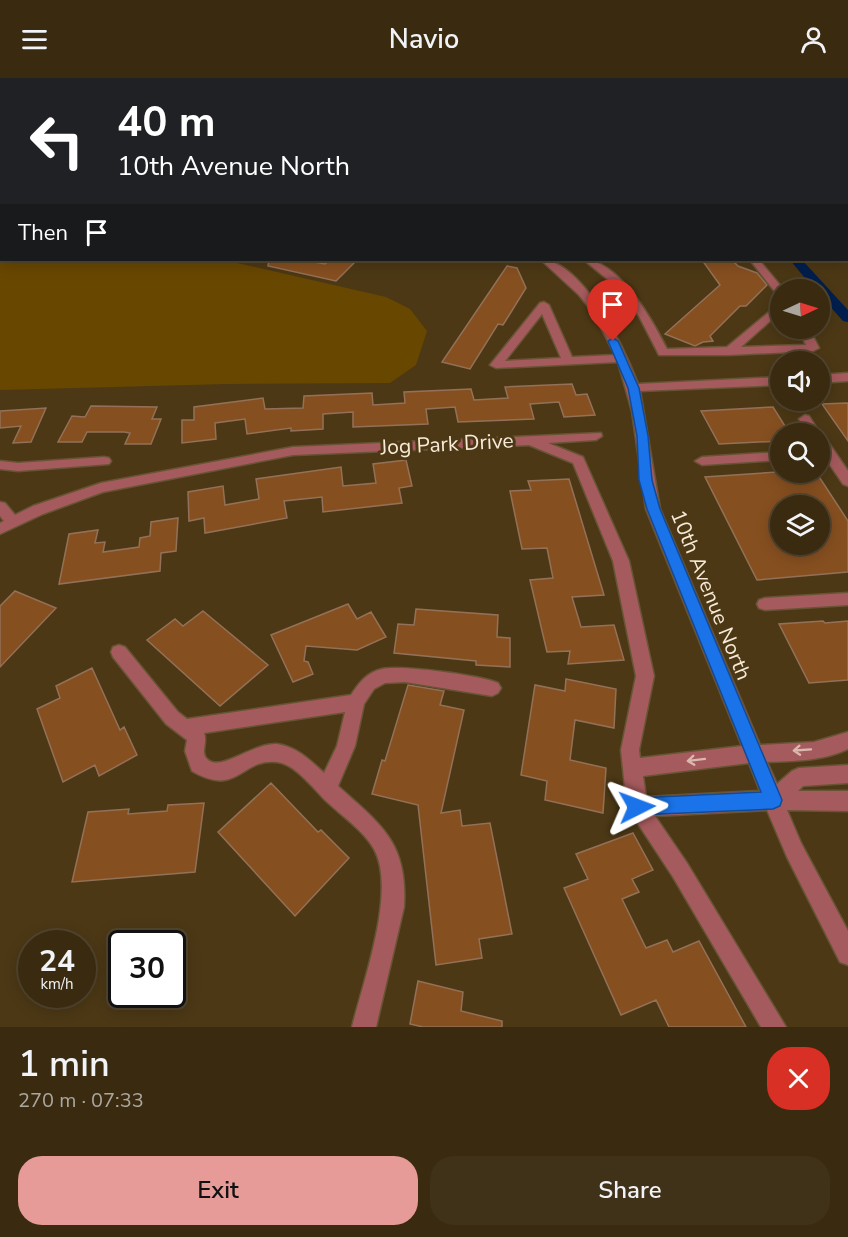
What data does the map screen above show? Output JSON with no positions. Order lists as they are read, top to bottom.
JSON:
{
  "streets": {
    "street": ["Jog Park Drive", "10th Avenue North"]
  },
  "north": "right",
  "page": {
    "header": "Navio",
    "turn": ["40 m", "10th Avenue North"],
    "then": "Then",
    "speed": "24 km/h",
    "limit": "30",
    "heading": ["1 min", "270 m · 07:33"],
    "buttons": ["Exit", "Share"]
  }
}
